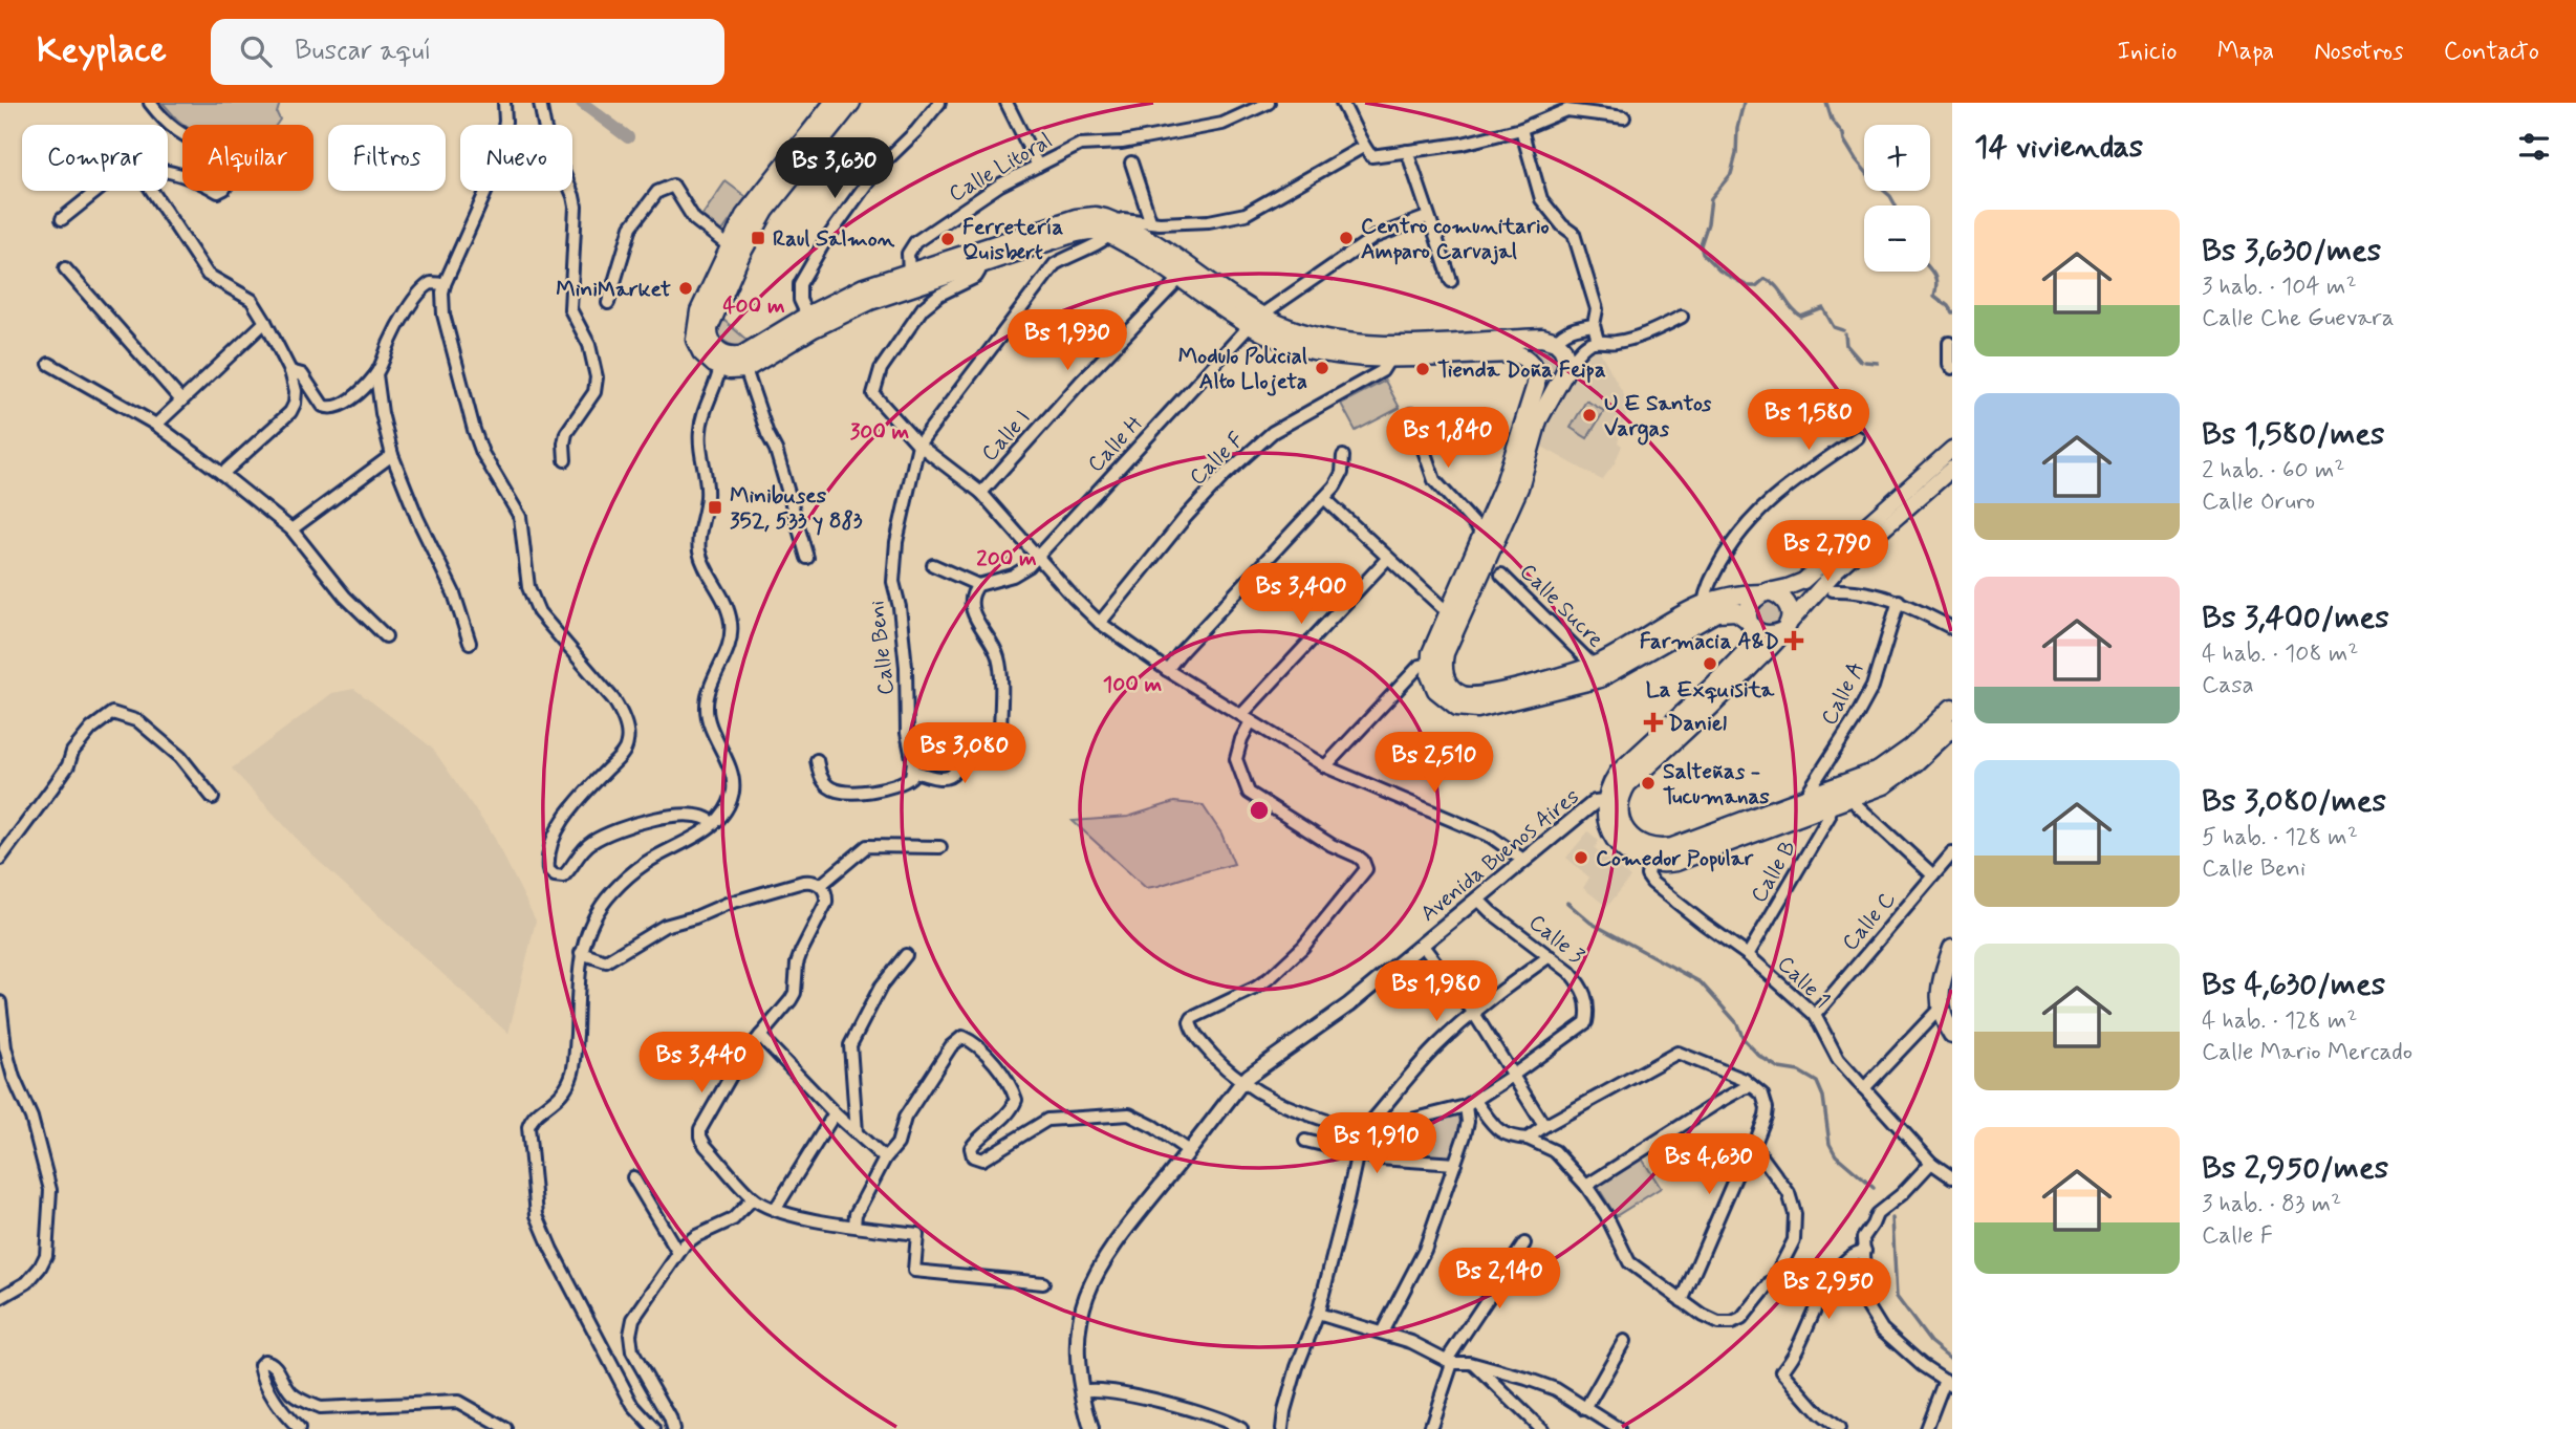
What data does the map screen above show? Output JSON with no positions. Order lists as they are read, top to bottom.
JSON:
{
  "streets": {
    "main road": ["Avenida Buenos Aires"],
    "street": [
      "Calle Litoral",
      "Calle I",
      "Calle H",
      "Calle F",
      "Calle Sucre",
      "Calle Beni",
      "Calle A",
      "Calle B",
      "Calle C",
      "Calle 3",
      "Calle 1"
    ]
  },
  "crossings": [
    ["Calle A", "Calle B"],
    ["Avenida Buenos Aires", "Calle 3"],
    ["Calle B", "Calle 1"],
    ["Calle C", "Calle 1"]
  ],
  "places": {
    "transit": ["Raul Salmon", "Minibuses 352, 533 y 883"],
    "other": [
      "Centro comunitario Amparo Carvajal",
      "Ferretería Quisbert",
      "MiniMarket",
      "Modulo Policial Alto Llojeta",
      "Tienda Doña Feipa",
      "U E Santos Vargas",
      "La Exquisita",
      "Salteñas - Tucumanas",
      "Comedor Popular"
    ],
    "health": ["Farmacia A&D", "Daniel"]
  },
  "page": {
    "header": "Keyplace",
    "search": "Buscar aquí",
    "nav": [
      "Inicio",
      "Mapa",
      "Nosotros",
      "Contacto"
    ],
    "heading": "14 viviendas",
    "map_buttons": ["+", "−"],
    "chip": [
      "Comprar",
      "Alquilar",
      "Filtros",
      "Nuevo"
    ],
    "price": [
      "Bs 3,630",
      "Bs 1,930",
      "Bs 1,580",
      "Bs 1,840",
      "Bs 2,790",
      "Bs 3,400",
      "Bs 3,080",
      "Bs 2,510",
      "Bs 1,980",
      "Bs 3,440",
      "Bs 1,910",
      "Bs 4,630",
      "Bs 2,140",
      "Bs 2,950"
    ],
    "list": [
      {
        "name": "Bs 3,630/mes",
        "note": "3 hab. · 104 m² · Calle Che Guevara"
      },
      {
        "name": "Bs 1,580/mes",
        "note": "2 hab. · 60 m² · Calle Oruro"
      },
      {
        "name": "Bs 3,400/mes",
        "note": "4 hab. · 108 m² · Casa"
      },
      {
        "name": "Bs 3,080/mes",
        "note": "5 hab. · 128 m² · Calle Beni"
      },
      {
        "name": "Bs 4,630/mes",
        "note": "4 hab. · 128 m² · Calle Mario Mercado"
      },
      {
        "name": "Bs 2,950/mes",
        "note": "3 hab. · 83 m² · Calle F"
      }
    ]
  },
  "rings": [
    "400 m",
    "300 m",
    "200 m",
    "100 m"
  ]
}
